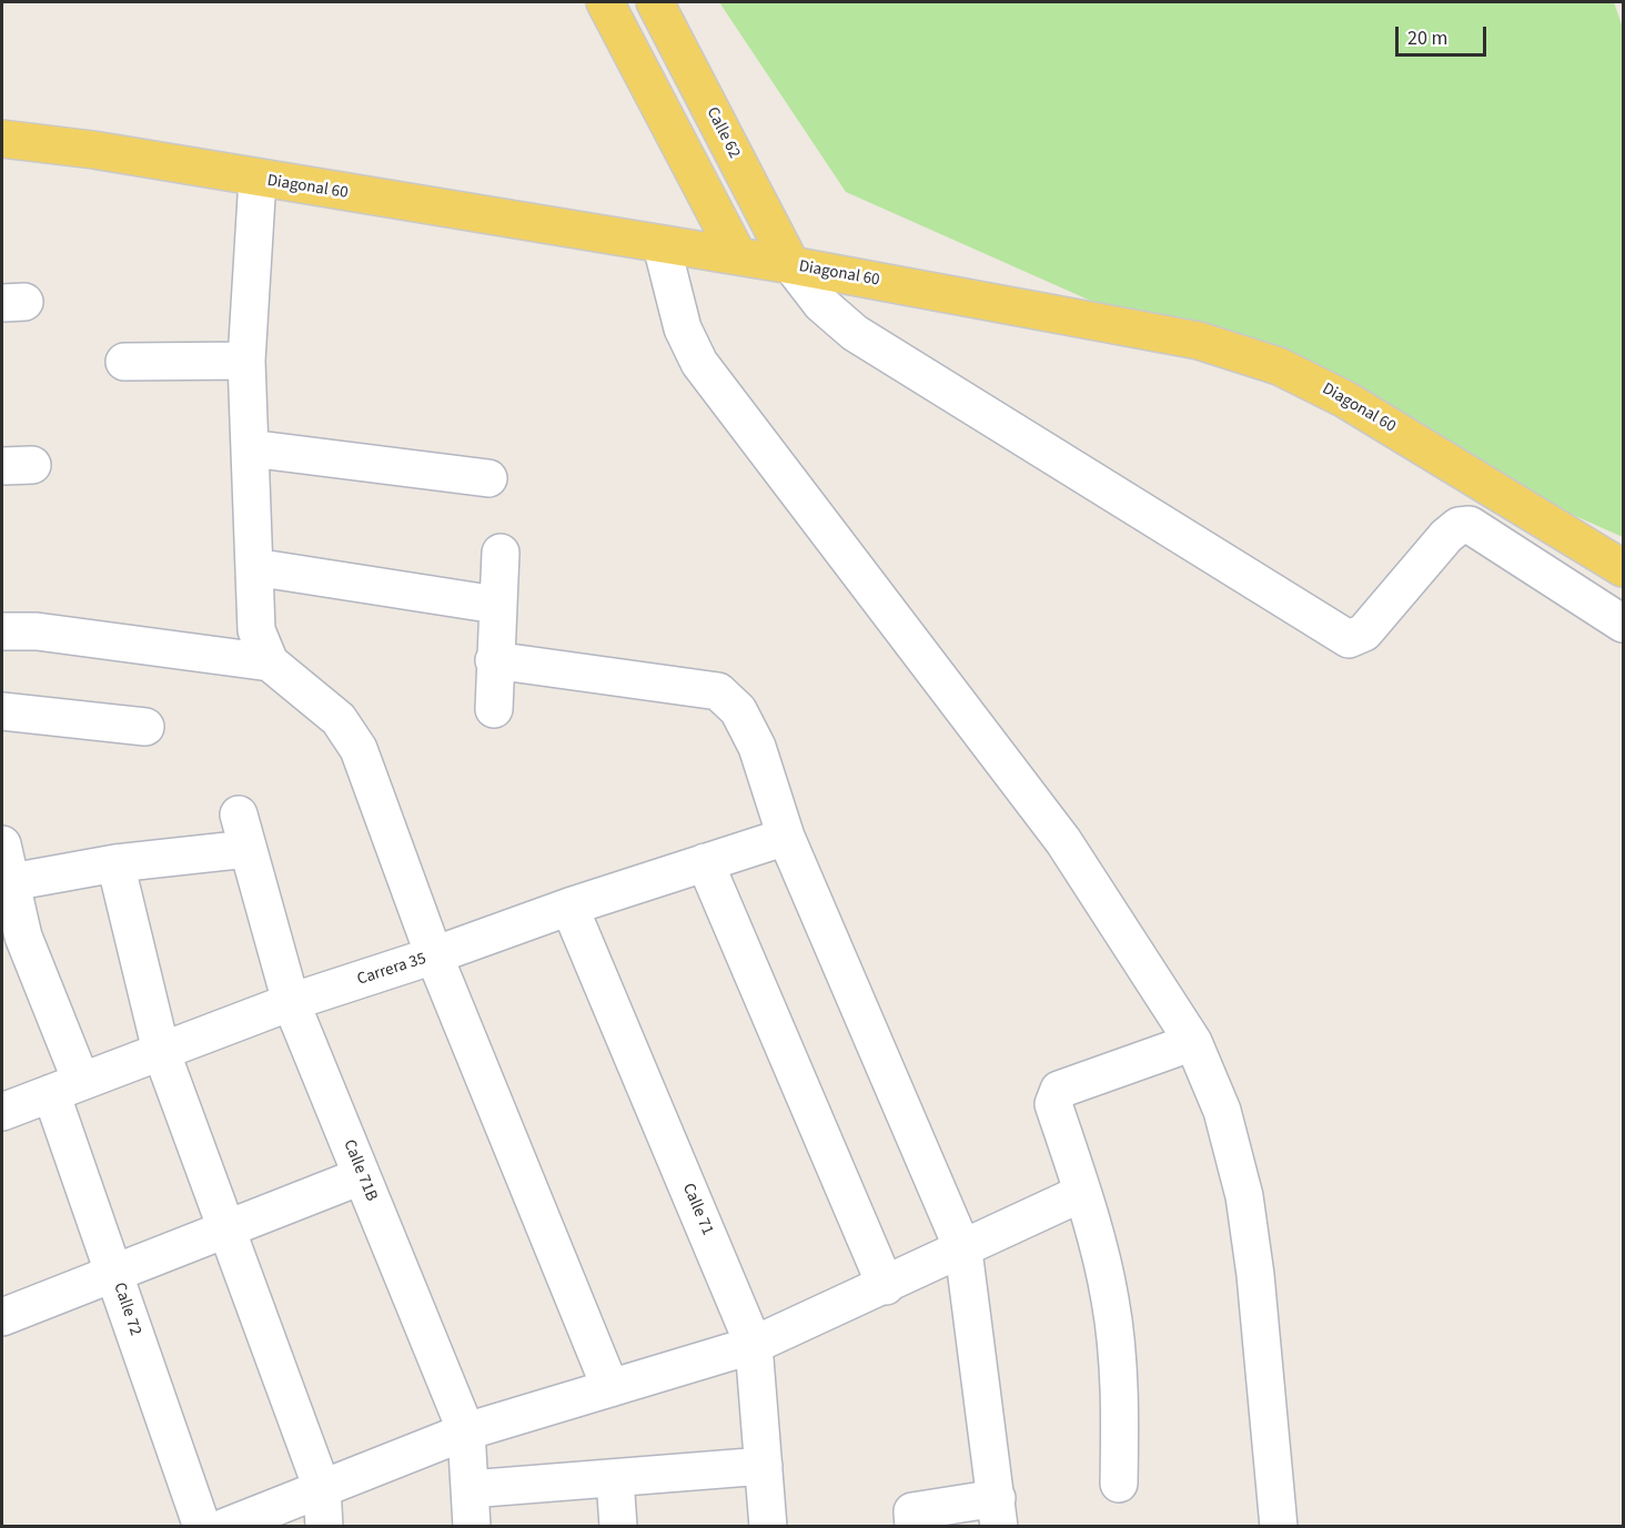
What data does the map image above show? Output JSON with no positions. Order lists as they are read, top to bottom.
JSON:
{
  "streets": {
    "main road": ["Calle 62", "Diagonal 60"],
    "street": [
      "Carrera 35",
      "Calle 71B",
      "Calle 71",
      "Calle 72"
    ]
  },
  "crossings": [
    ["Calle 62", "Diagonal 60"],
    ["Carrera 35", "Calle 71B"],
    ["Carrera 35", "Calle 71"],
    ["Carrera 35", "Calle 72"]
  ],
  "scale_bar": "20 m"
}
